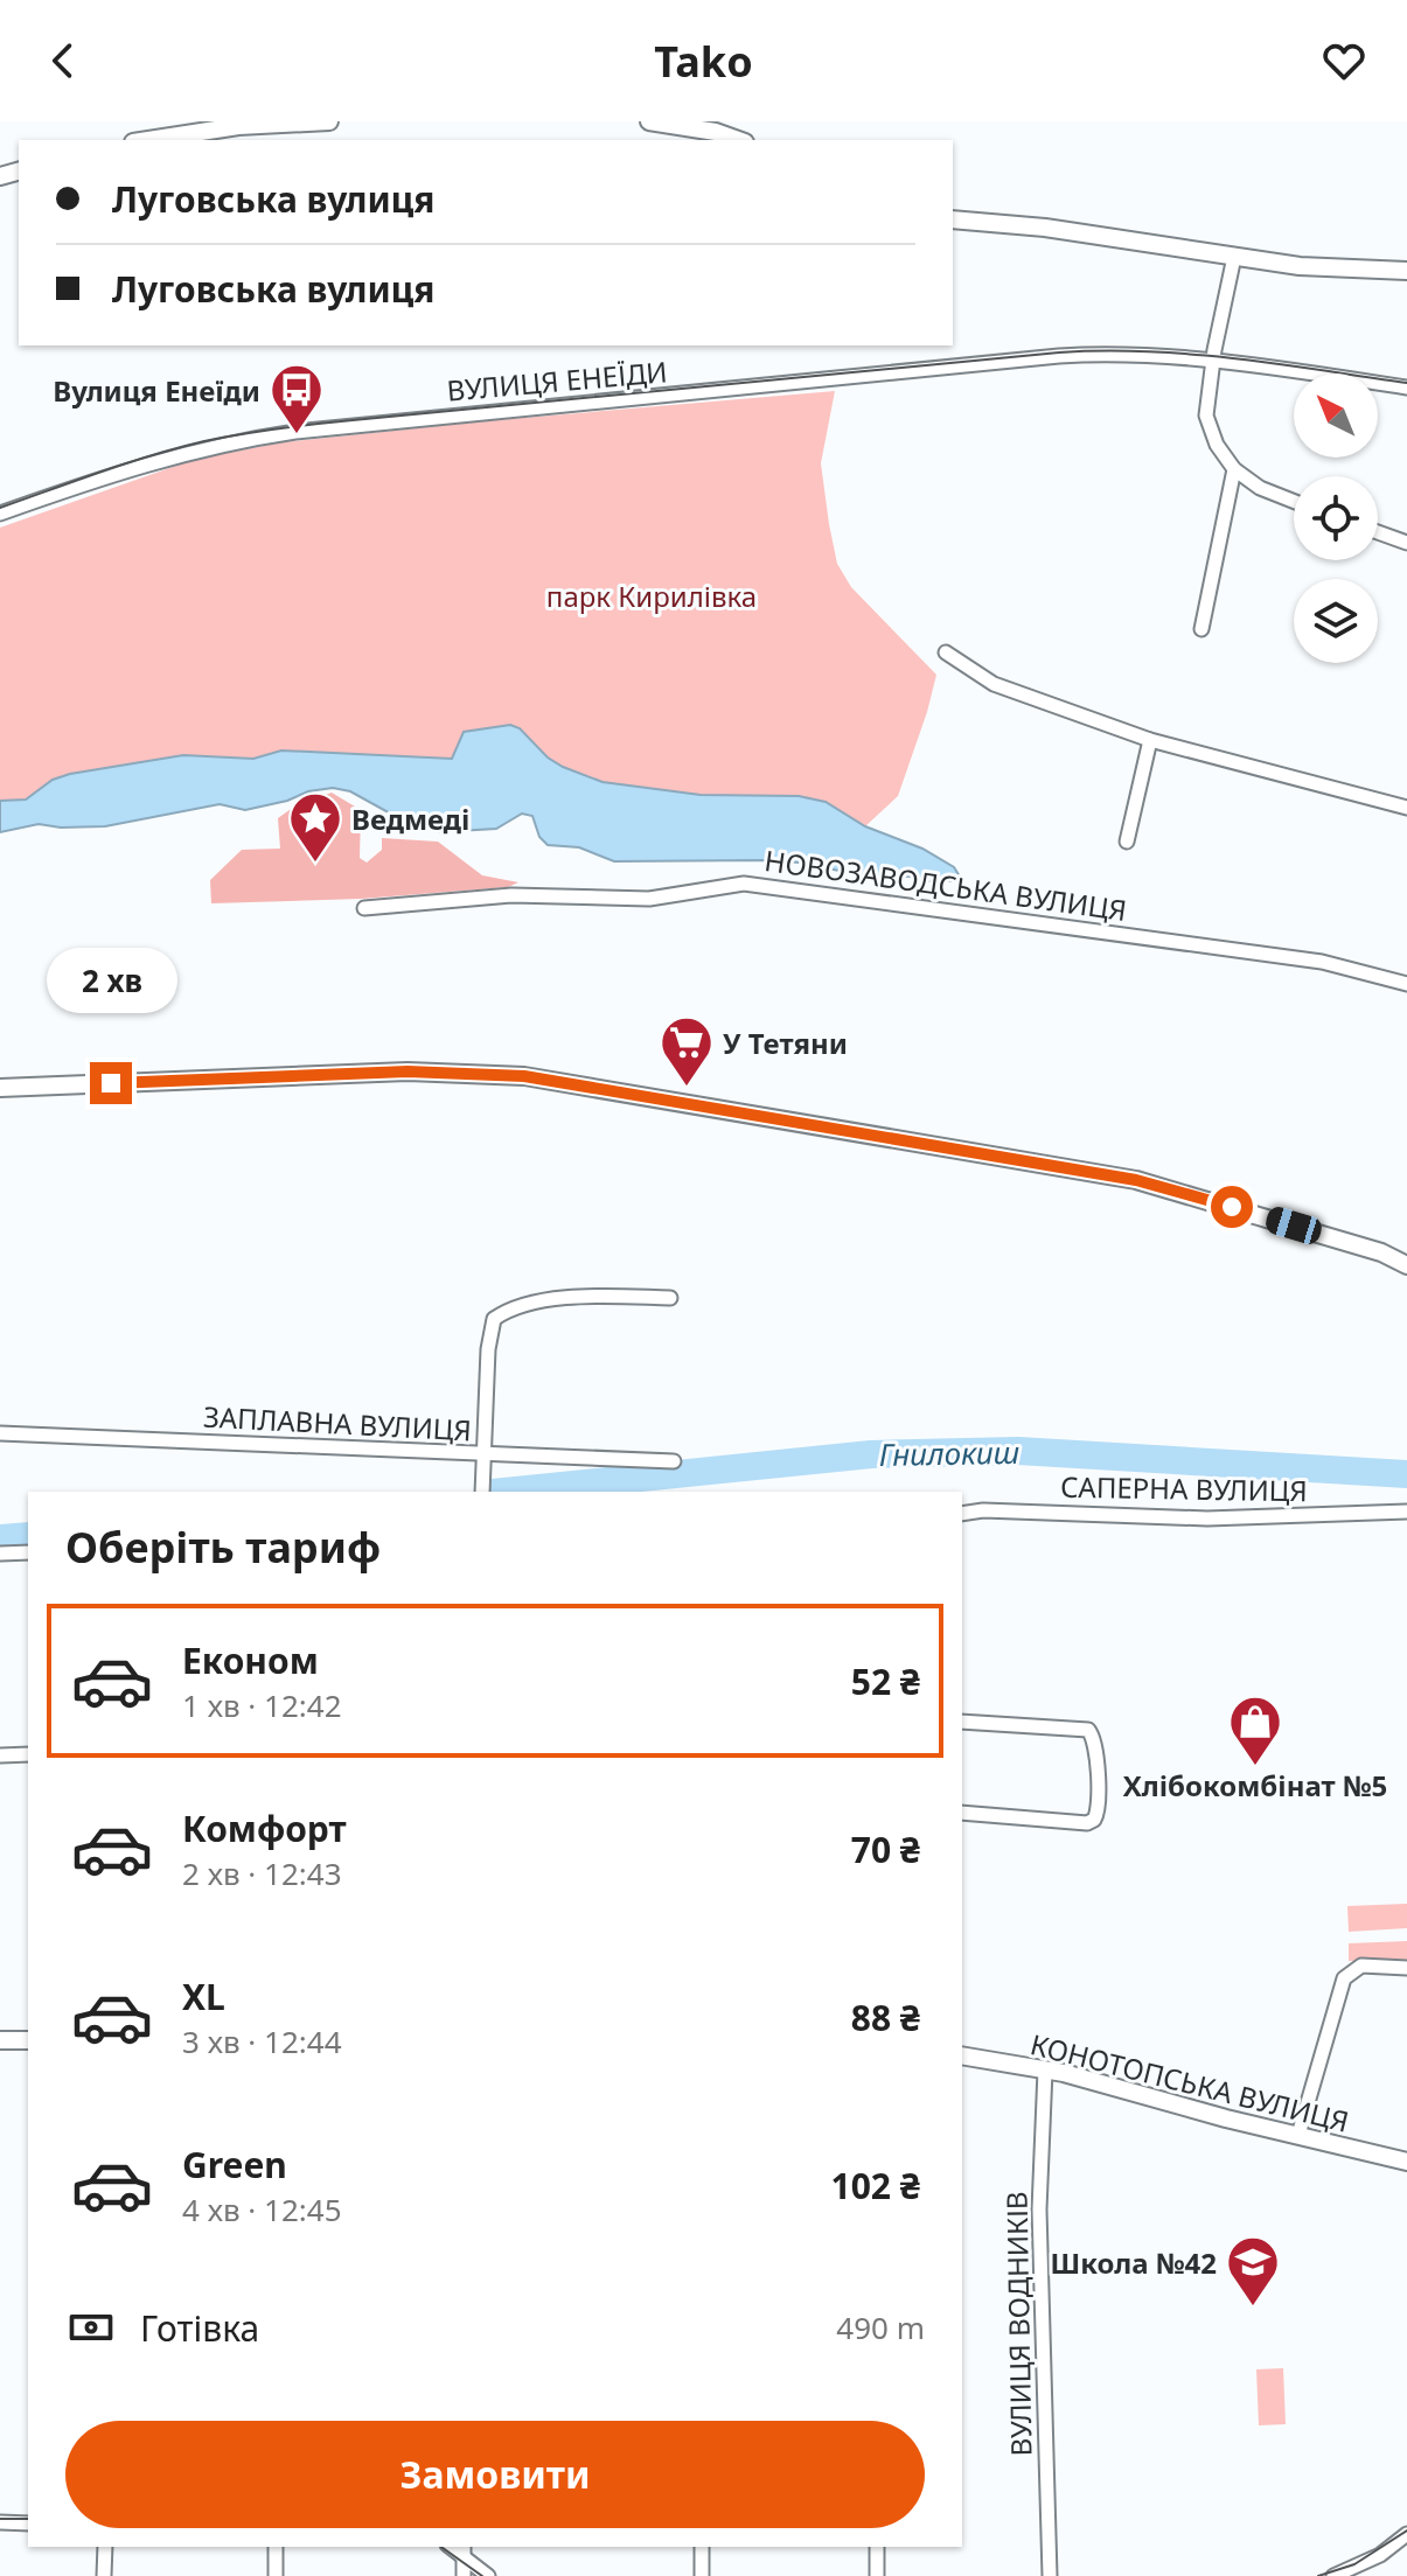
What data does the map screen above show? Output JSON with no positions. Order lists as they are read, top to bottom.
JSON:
{
  "streets": {
    "street": [
      "ВУЛИЦЯ ЕНЕЇДИ",
      "НОВОЗАВОДСЬКА ВУЛИЦЯ",
      "ЗАПЛАВНА ВУЛИЦЯ",
      "САПЕРНА ВУЛИЦЯ",
      "КОНОТОПСЬКА ВУЛИЦЯ",
      "ВУЛИЦЯ ВОДНИКІВ"
    ]
  },
  "crossings": [
    ["КОНОТОПСЬКА ВУЛИЦЯ", "ВУЛИЦЯ ВОДНИКІВ"]
  ],
  "water": ["Гнилокиш"],
  "parks": ["парк Кирилівка"],
  "places": {
    "bus stop": ["Вулиця Енеїди"],
    "place": ["Ведмеді"],
    "supermarket": ["У Тетяни"],
    "shop": ["Хлібокомбінат №5"],
    "school or university": ["Школа №42"]
  },
  "north": "top left",
  "page": {
    "header": "Tako",
    "banner": ["Луговська вулиця", "Луговська вулиця"],
    "bubble": "2 хв",
    "heading": "Оберіть тариф",
    "list": [
      {
        "name": "Економ",
        "note": "1 хв · 12:42",
        "value": "52 ₴"
      },
      {
        "name": "Комфорт",
        "note": "2 хв · 12:43",
        "value": "70 ₴"
      },
      {
        "name": "XL",
        "note": "3 хв · 12:44",
        "value": "88 ₴"
      },
      {
        "name": "Green",
        "note": "4 хв · 12:45",
        "value": "102 ₴"
      }
    ],
    "pay": ["Готівка", "490 m"],
    "buttons": "Замовити"
  }
}
